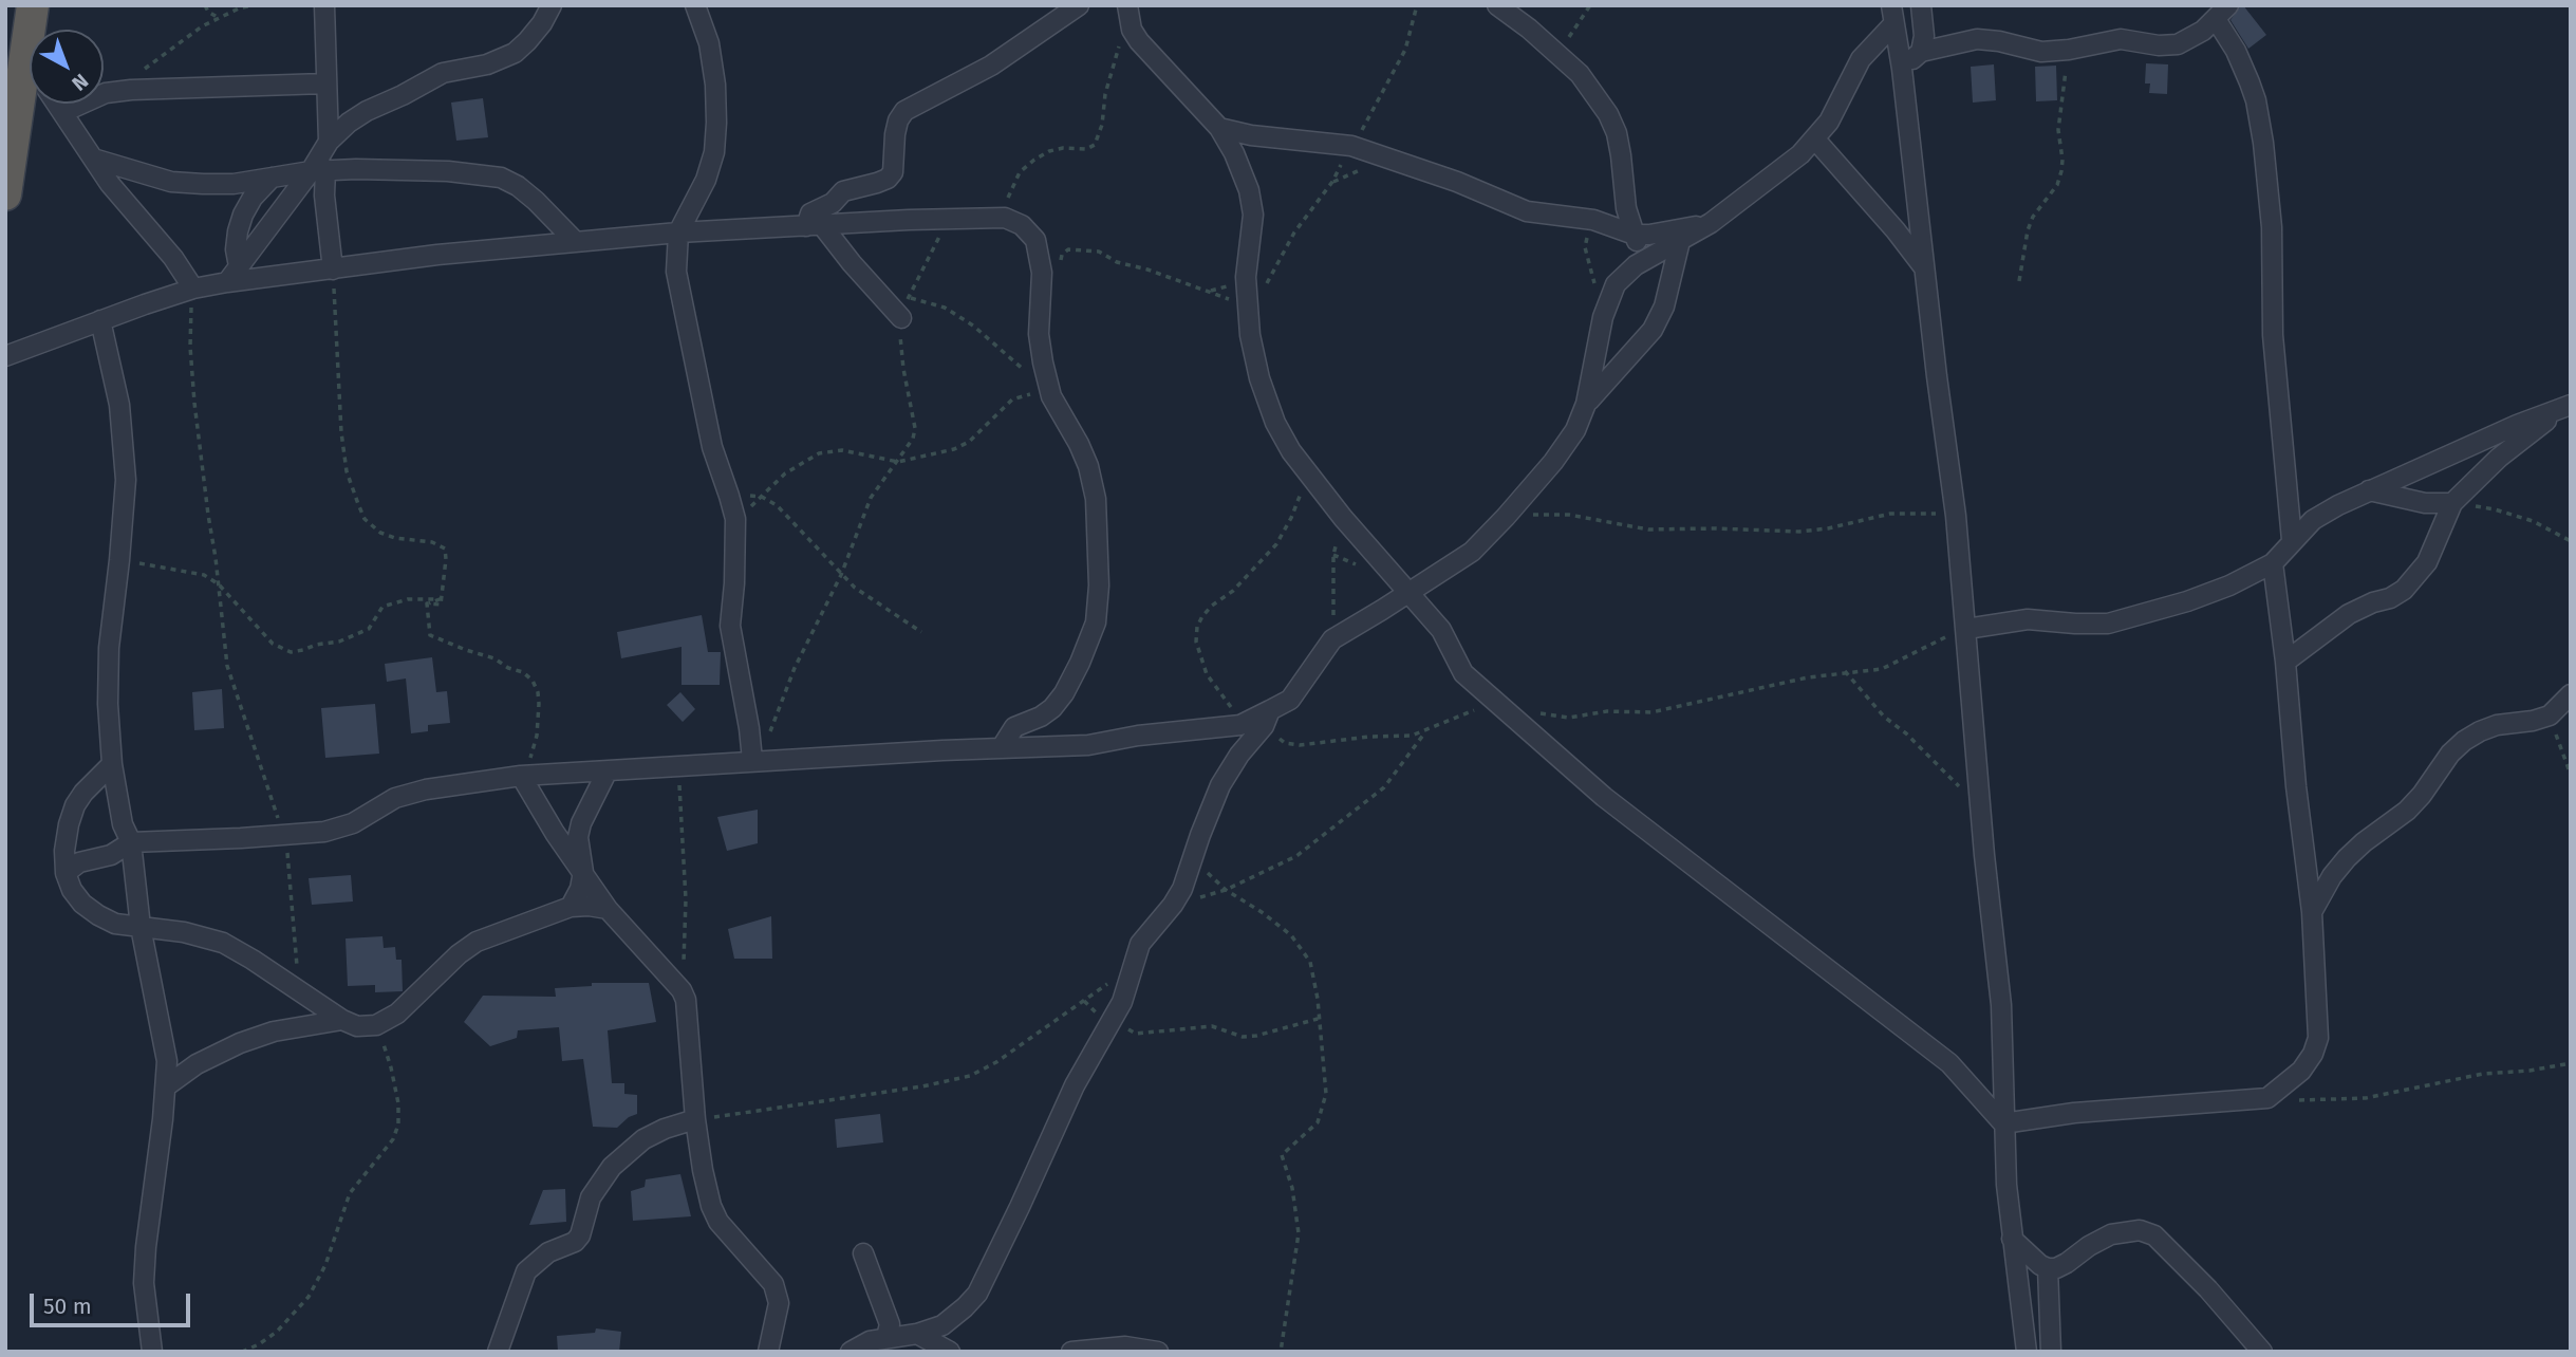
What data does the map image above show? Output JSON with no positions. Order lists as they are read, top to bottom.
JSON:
{
  "scale_bar": "50 m",
  "north": "bottom right"
}
